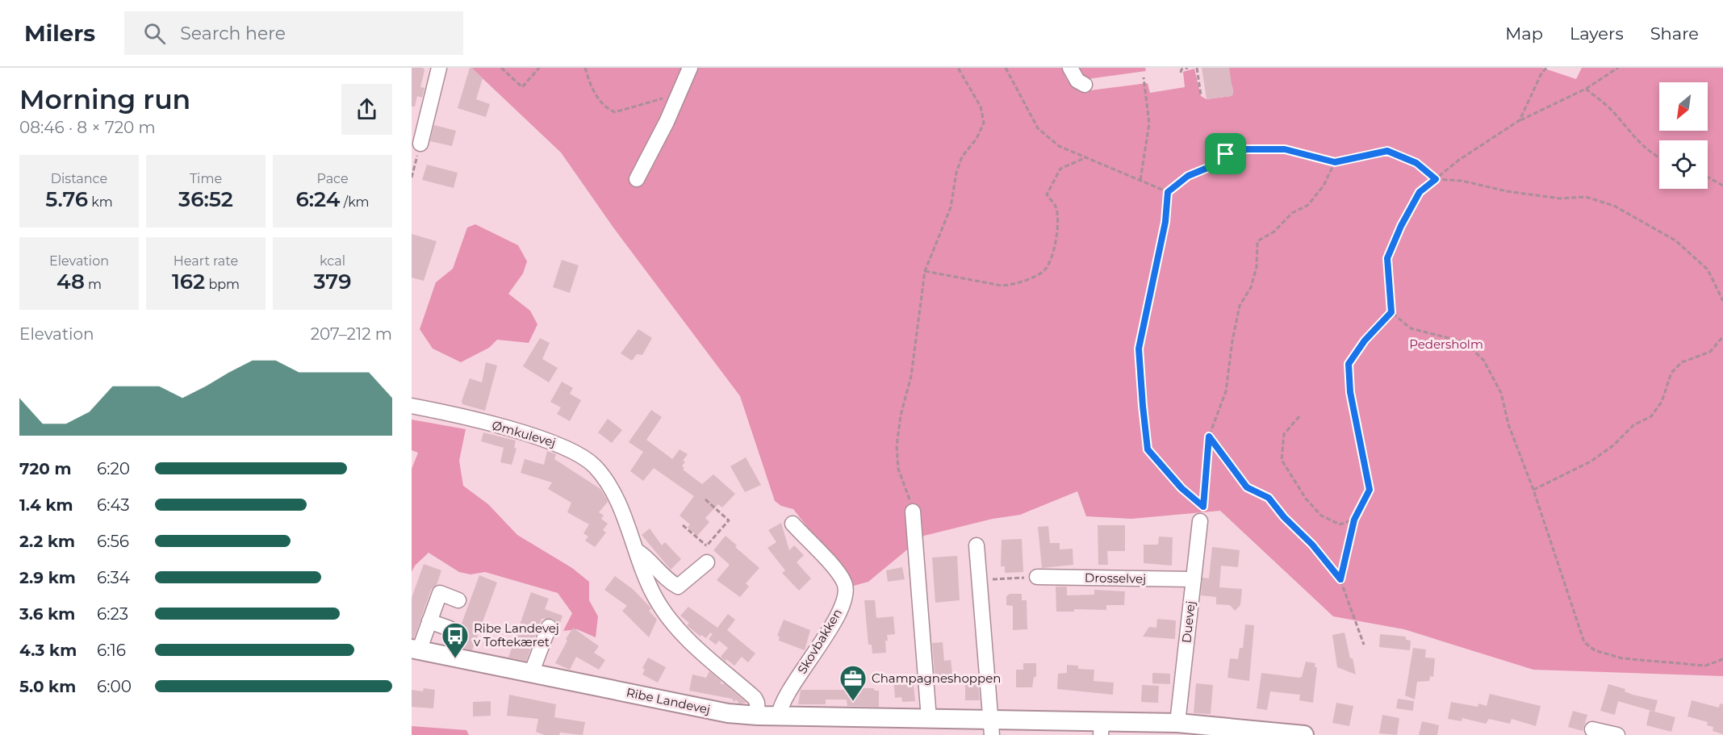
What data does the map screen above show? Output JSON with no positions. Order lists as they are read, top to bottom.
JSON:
{
  "streets": {
    "main road": ["Ribe Landevej"],
    "street": [
      "Ømkulevej",
      "Drosselvej",
      "Duevej",
      "Skovbakken"
    ]
  },
  "crossings": [
    ["Ømkulevej", "Ribe Landevej"],
    ["Drosselvej", "Duevej"],
    ["Duevej", "Ribe Landevej"],
    ["Skovbakken", "Ribe Landevej"]
  ],
  "parks": ["Pedersholm"],
  "places": {
    "bus stop": ["Ribe Landevej v Toftekæret"],
    "office": ["Champagneshoppen"]
  },
  "north": "bottom left",
  "page": {
    "header": "Milers",
    "search": "Search here",
    "nav": ["Map", "Layers", "Share"],
    "heading": ["Morning run", "08:46 · 8 × 720 m"],
    "stats": [
      ["Distance", "5.76 km"],
      ["Time", "36:52"],
      ["Pace", "6:24 /km"],
      ["Elevation", "48 m"],
      ["Heart rate", "162 bpm"],
      ["kcal", "379"]
    ],
    "chart": ["Elevation", "207–212 m"],
    "list": [
      {
        "name": "720 m",
        "note": "6:20"
      },
      {
        "name": "1.4 km",
        "note": "6:43"
      },
      {
        "name": "2.2 km",
        "note": "6:56"
      },
      {
        "name": "2.9 km",
        "note": "6:34"
      },
      {
        "name": "3.6 km",
        "note": "6:23"
      },
      {
        "name": "4.3 km",
        "note": "6:16"
      },
      {
        "name": "5.0 km",
        "note": "6:00"
      }
    ]
  }
}
